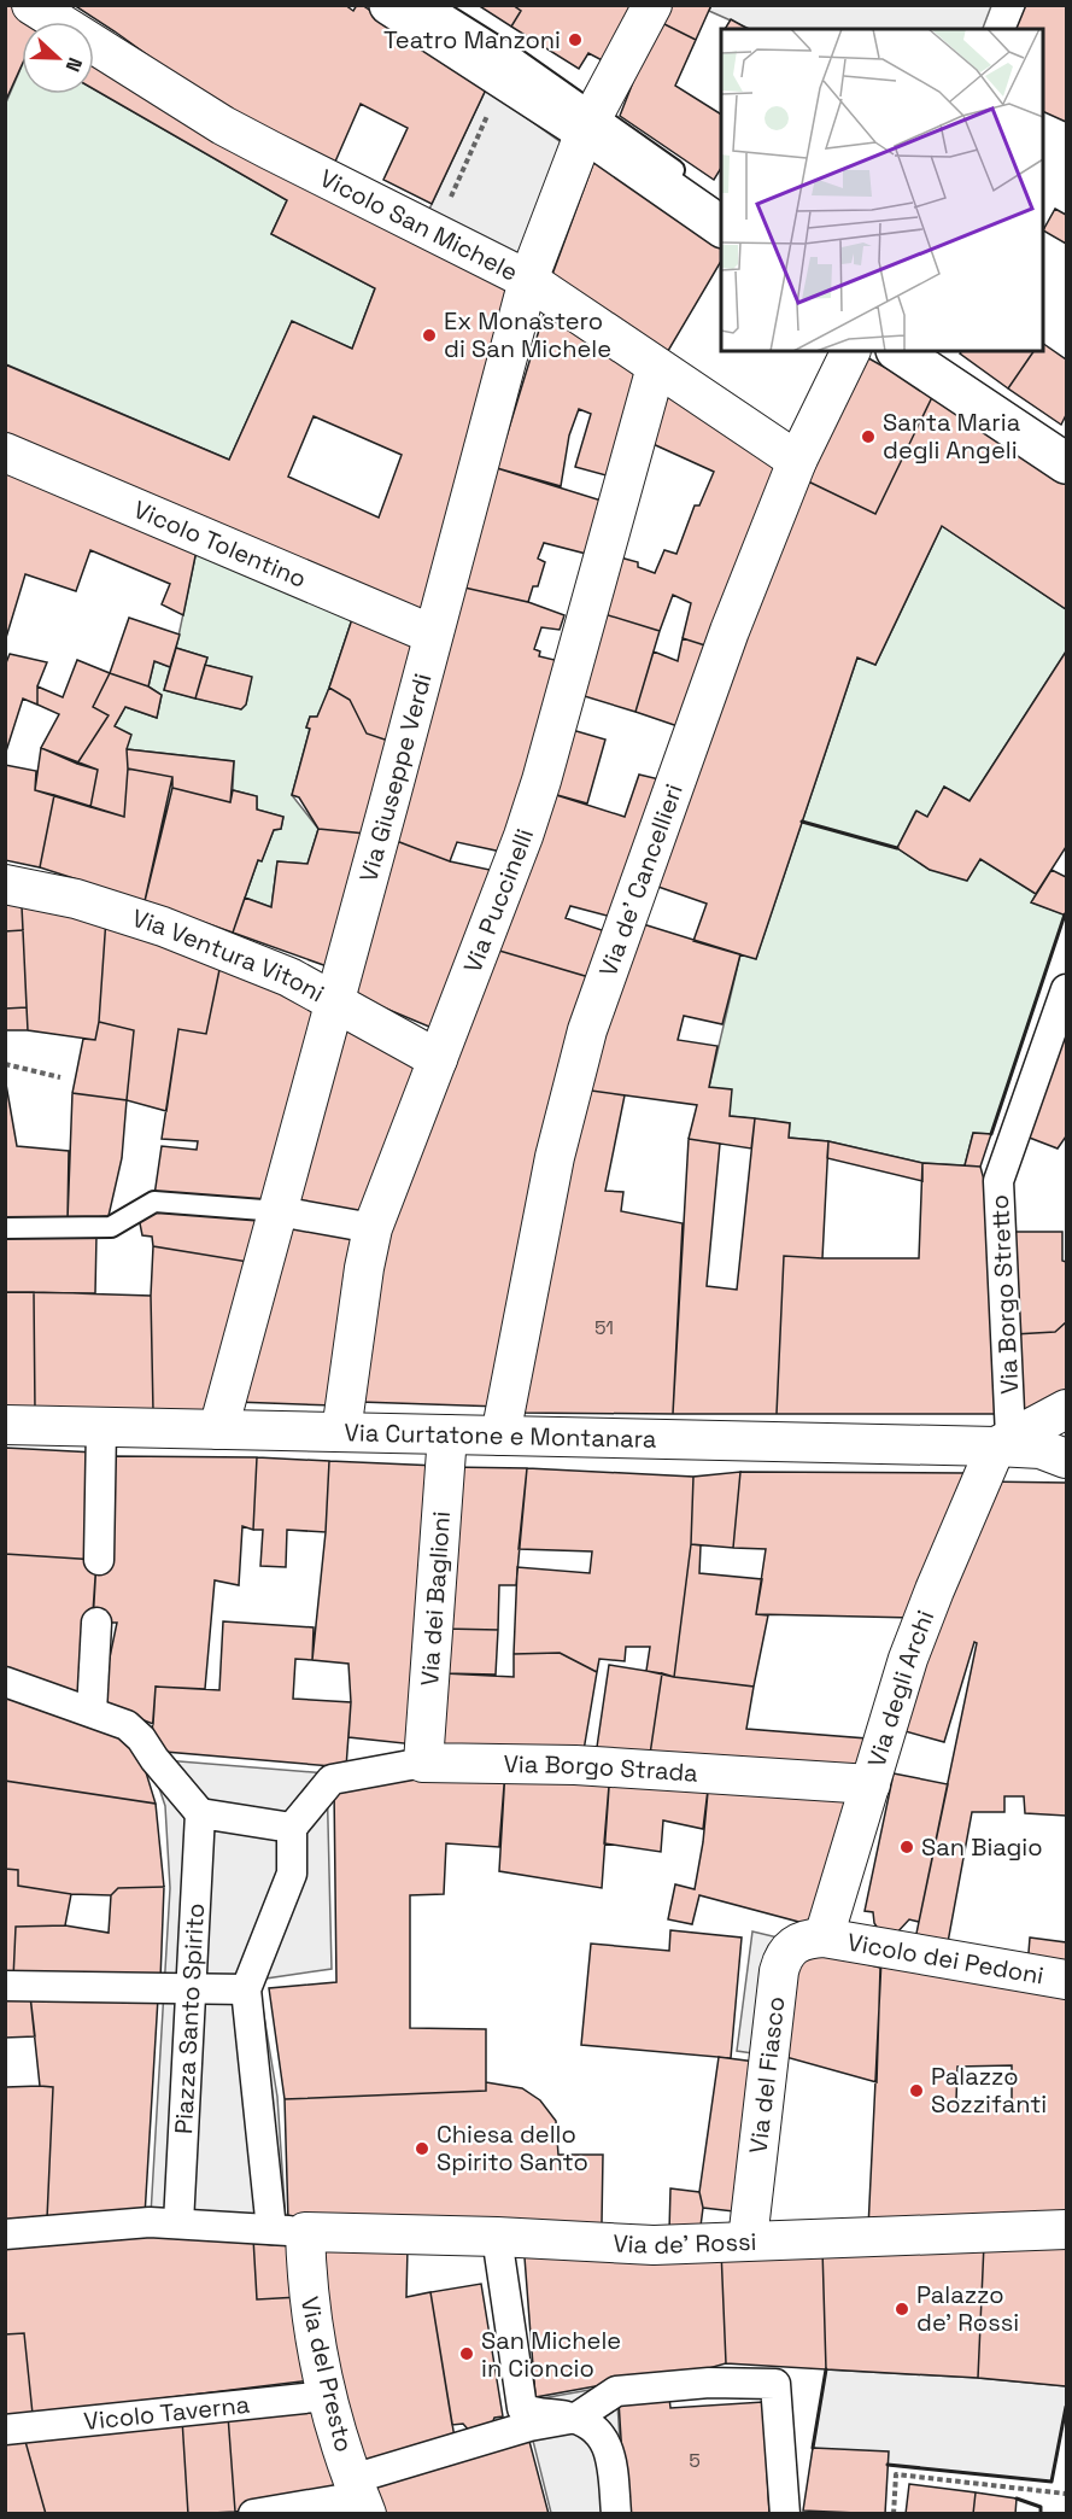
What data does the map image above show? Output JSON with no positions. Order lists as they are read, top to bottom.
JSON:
{
  "streets": {
    "street": [
      "Vicolo San Michele",
      "Vicolo Tolentino",
      "Via Giuseppe Verdi",
      "Via de' Cancellieri",
      "Via Puccinelli",
      "Via Ventura Vitoni",
      "Via Borgo Stretto",
      "Via Curtatone e Montanara",
      "Via dei Baglioni",
      "Via degli Archi",
      "Via Borgo Strada",
      "Vicolo dei Pedoni",
      "Piazza Santo Spirito",
      "Via del Fiasco",
      "Via de' Rossi",
      "Via del Presto",
      "Vicolo Taverna"
    ]
  },
  "crossings": [
    ["Vicolo San Michele", "Via Giuseppe Verdi"],
    ["Vicolo San Michele", "Via de' Cancellieri"],
    ["Vicolo San Michele", "Via Puccinelli"],
    ["Vicolo Tolentino", "Via Giuseppe Verdi"],
    ["Via Giuseppe Verdi", "Via Ventura Vitoni"],
    ["Via Giuseppe Verdi", "Via Curtatone e Montanara"],
    ["Via de' Cancellieri", "Via Curtatone e Montanara"],
    ["Via Puccinelli", "Via Ventura Vitoni"],
    ["Via Puccinelli", "Via Curtatone e Montanara"],
    ["Via Borgo Stretto", "Via Curtatone e Montanara"],
    ["Via Borgo Stretto", "Via degli Archi"],
    ["Via Curtatone e Montanara", "Via dei Baglioni"],
    ["Via Curtatone e Montanara", "Via degli Archi"],
    ["Via dei Baglioni", "Via Borgo Strada"],
    ["Via degli Archi", "Via Borgo Strada"],
    ["Via degli Archi", "Vicolo dei Pedoni"],
    ["Via degli Archi", "Via del Fiasco"],
    ["Vicolo dei Pedoni", "Via del Fiasco"],
    ["Via del Fiasco", "Via de' Rossi"],
    ["Via de' Rossi", "Via del Presto"],
    ["Via del Presto", "Vicolo Taverna"]
  ],
  "places": [
    "Teatro Manzoni",
    "Ex Monastero di San Michele",
    "Santa Maria degli Angeli",
    "San Biagio",
    "Palazzo Sozzifanti",
    "Chiesa dello Spirito Santo",
    "Palazzo de' Rossi",
    "San Michele in Cioncio"
  ],
  "house_numbers": ["51", "5"],
  "north": "right"
}
